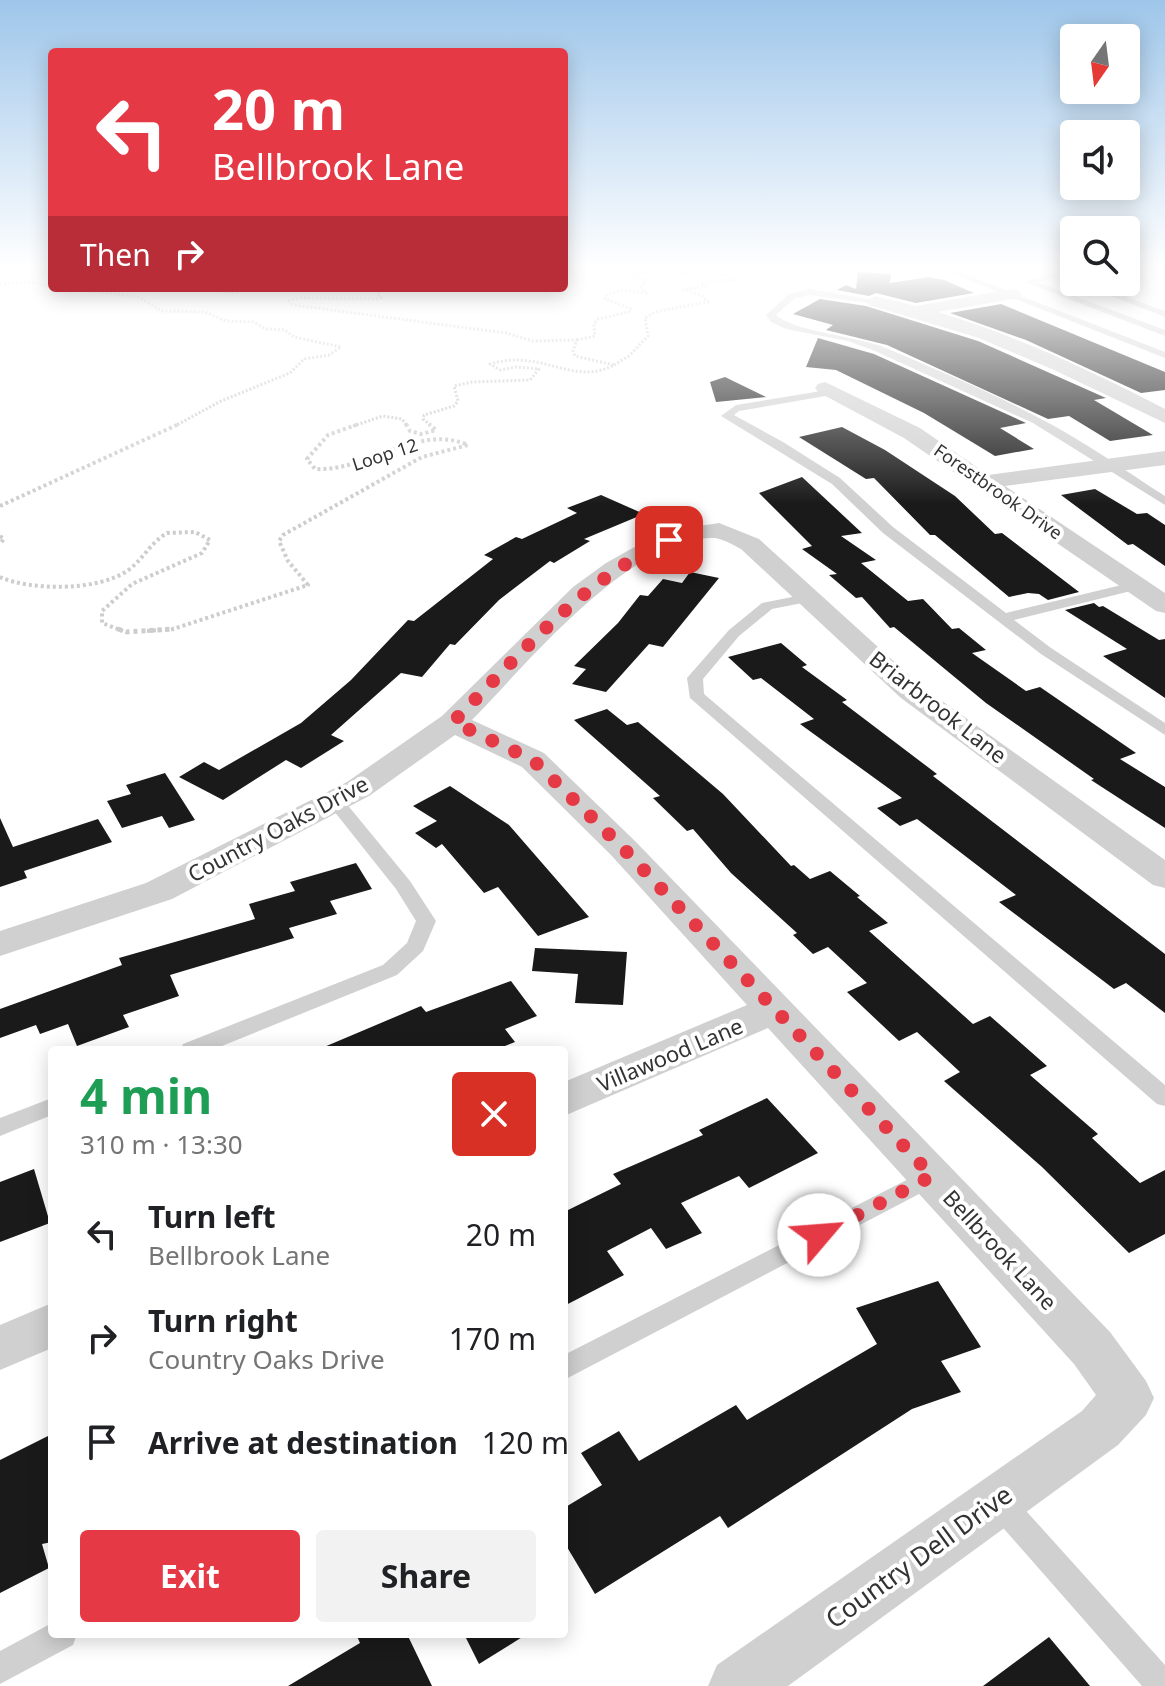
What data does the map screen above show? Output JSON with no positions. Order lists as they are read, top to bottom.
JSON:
{
  "streets": {
    "street": [
      "Forestbrook Drive",
      "Briarbrook Lane",
      "Country Oaks Drive",
      "Villawood Lane",
      "Bellbrook Lane",
      "Country Dell Drive"
    ],
    "path": ["Loop 12"]
  },
  "crossings": [
    ["Briarbrook Lane", "Country Oaks Drive"],
    ["Country Oaks Drive", "Bellbrook Lane"],
    ["Villawood Lane", "Bellbrook Lane"],
    ["Bellbrook Lane", "Country Dell Drive"]
  ],
  "north": "bottom",
  "page": {
    "turn": ["20 m", "Bellbrook Lane"],
    "then": "Then",
    "heading": ["4 min", "310 m · 13:30"],
    "list": [
      {
        "name": "Turn left",
        "note": "Bellbrook Lane",
        "value": "20 m"
      },
      {
        "name": "Turn right",
        "note": "Country Oaks Drive",
        "value": "170 m"
      },
      {
        "name": "Arrive at destination",
        "value": "120 m"
      }
    ],
    "buttons": ["Exit", "Share"]
  }
}
